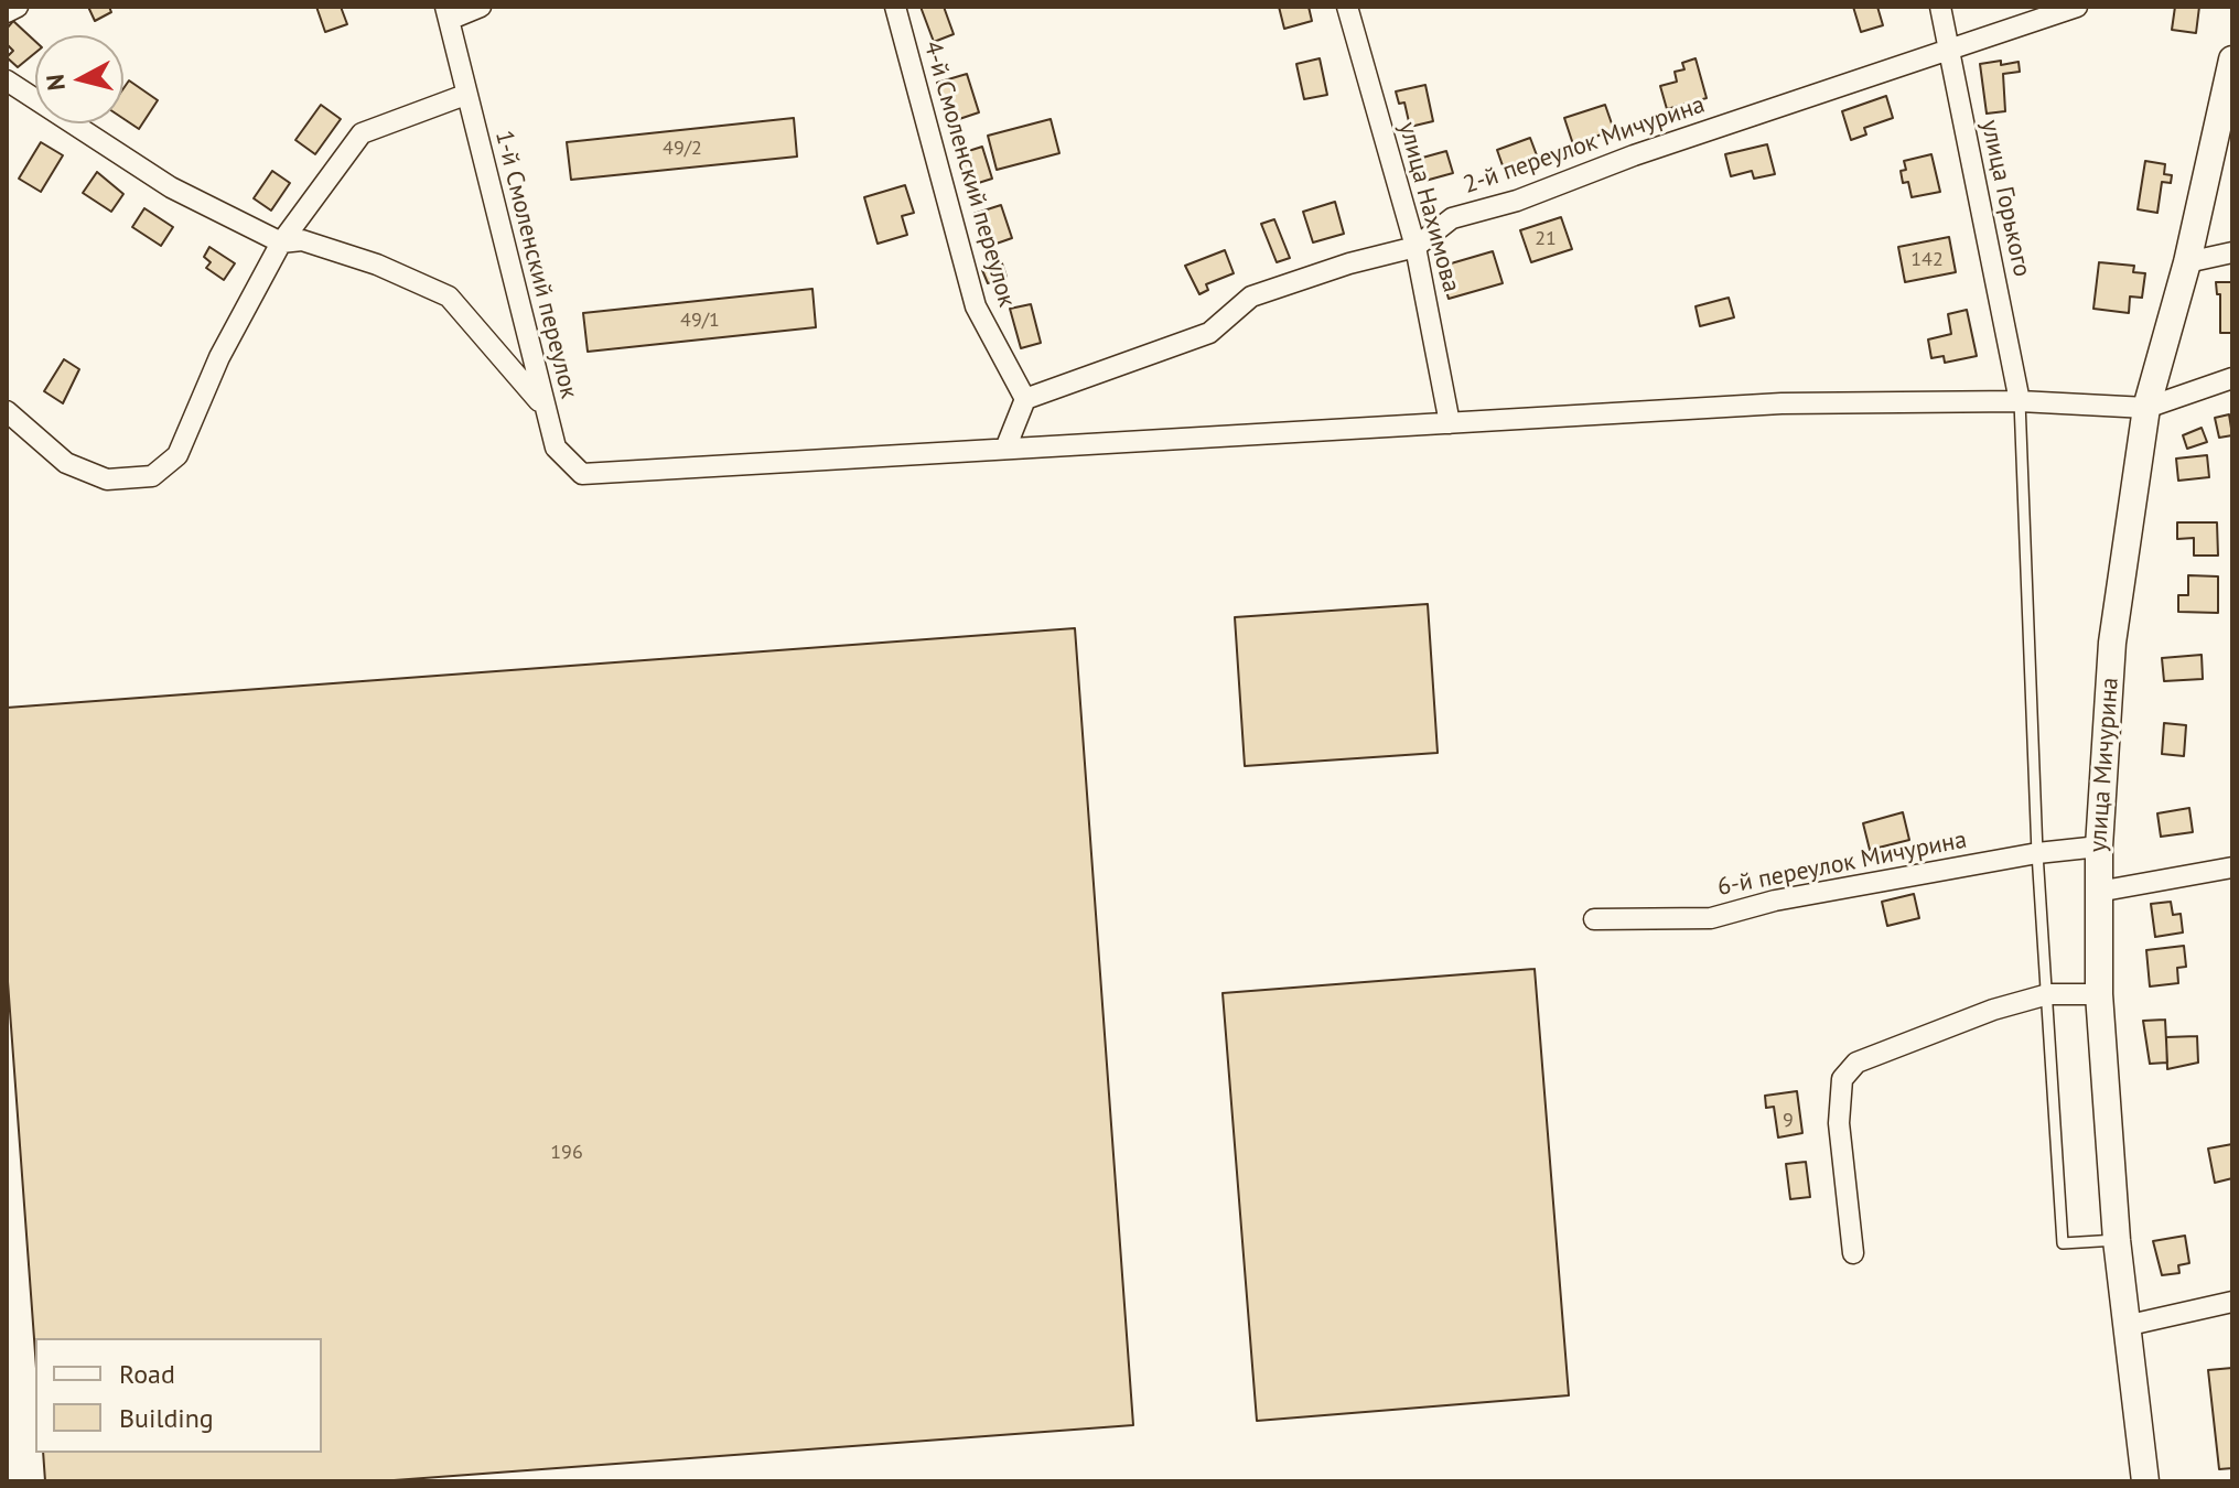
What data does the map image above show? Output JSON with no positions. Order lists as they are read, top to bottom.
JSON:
{
  "streets": {
    "main road": ["улица Мичурина"],
    "street": [
      "2-й переулок Мичурина",
      "4-й Смоленский переулок",
      "улица Горького",
      "улица Нахимова",
      "1-й Смоленский переулок",
      "6-й переулок Мичурина"
    ]
  },
  "crossings": [
    ["2-й переулок Мичурина", "4-й Смоленский переулок"],
    ["2-й переулок Мичурина", "улица Горького"],
    ["2-й переулок Мичурина", "улица Нахимова"],
    ["улица Мичурина", "6-й переулок Мичурина"]
  ],
  "house_numbers": [
    "49/2",
    "21",
    "142",
    "49/1",
    "9",
    "196"
  ],
  "legend": ["Road", "Building"],
  "north": "left"
}
